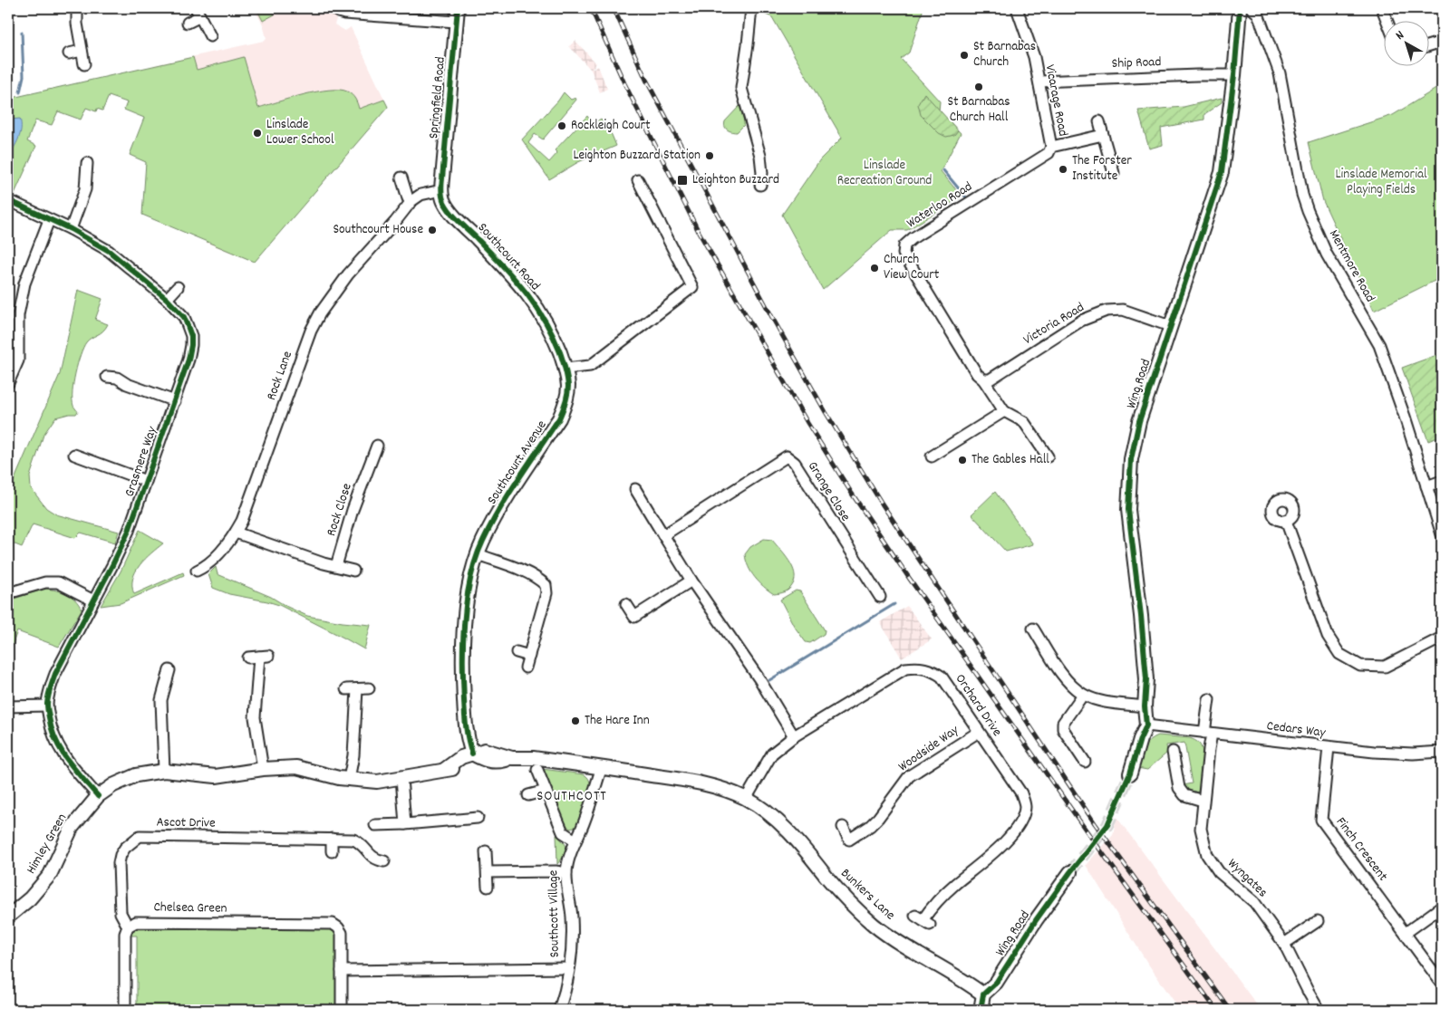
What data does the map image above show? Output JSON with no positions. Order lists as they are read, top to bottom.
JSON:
{
  "streets": {
    "street": [
      "Ship Road",
      "Springfield Road",
      "Vicarage Road",
      "Waterloo Road",
      "Southcourt Road",
      "Mentmore Road",
      "Victoria Road",
      "Rock Lane",
      "Wing Road",
      "Grasmere Way",
      "Southcourt Avenue",
      "Grange Close",
      "Rock Close",
      "Orchard Drive",
      "Cedars Way",
      "Woodside Way",
      "Ascot Drive",
      "Himley Green",
      "Finch Crescent",
      "Wyngates",
      "Bunkers Lane",
      "Chelsea Green",
      "Southcott Village"
    ]
  },
  "crossings": [
    ["Ship Road", "Vicarage Road"],
    ["Ship Road", "Wing Road"],
    ["Springfield Road", "Southcourt Road"],
    ["Springfield Road", "Rock Lane"],
    ["Vicarage Road", "Waterloo Road"],
    ["Waterloo Road", "Victoria Road"],
    ["Southcourt Road", "Rock Lane"],
    ["Southcourt Road", "Southcourt Avenue"],
    ["Victoria Road", "Wing Road"],
    ["Wing Road", "Cedars Way"],
    ["Wing Road", "Bunkers Lane"],
    ["Grasmere Way", "Himley Green"],
    ["Southcourt Avenue", "Himley Green"],
    ["Orchard Drive", "Woodside Way"],
    ["Orchard Drive", "Bunkers Lane"],
    ["Cedars Way", "Finch Crescent"],
    ["Cedars Way", "Wyngates"],
    ["Ascot Drive", "Chelsea Green"]
  ],
  "districts": ["SOUTHCOTT"],
  "parks": ["Linslade Recreation Ground", "Linslade Memorial Playing Fields"],
  "places": {
    "other": [
      "St Barnabas Church",
      "St Barnabas Church Hall",
      "Rockleigh Court",
      "Linslade Lower School",
      "Leighton Buzzard Station",
      "The Forster Institute",
      "Southcourt House",
      "Church View Court",
      "The Gables Hall",
      "The Hare Inn"
    ],
    "transit": ["Leighton Buzzard"]
  },
  "north": "top left"
}
